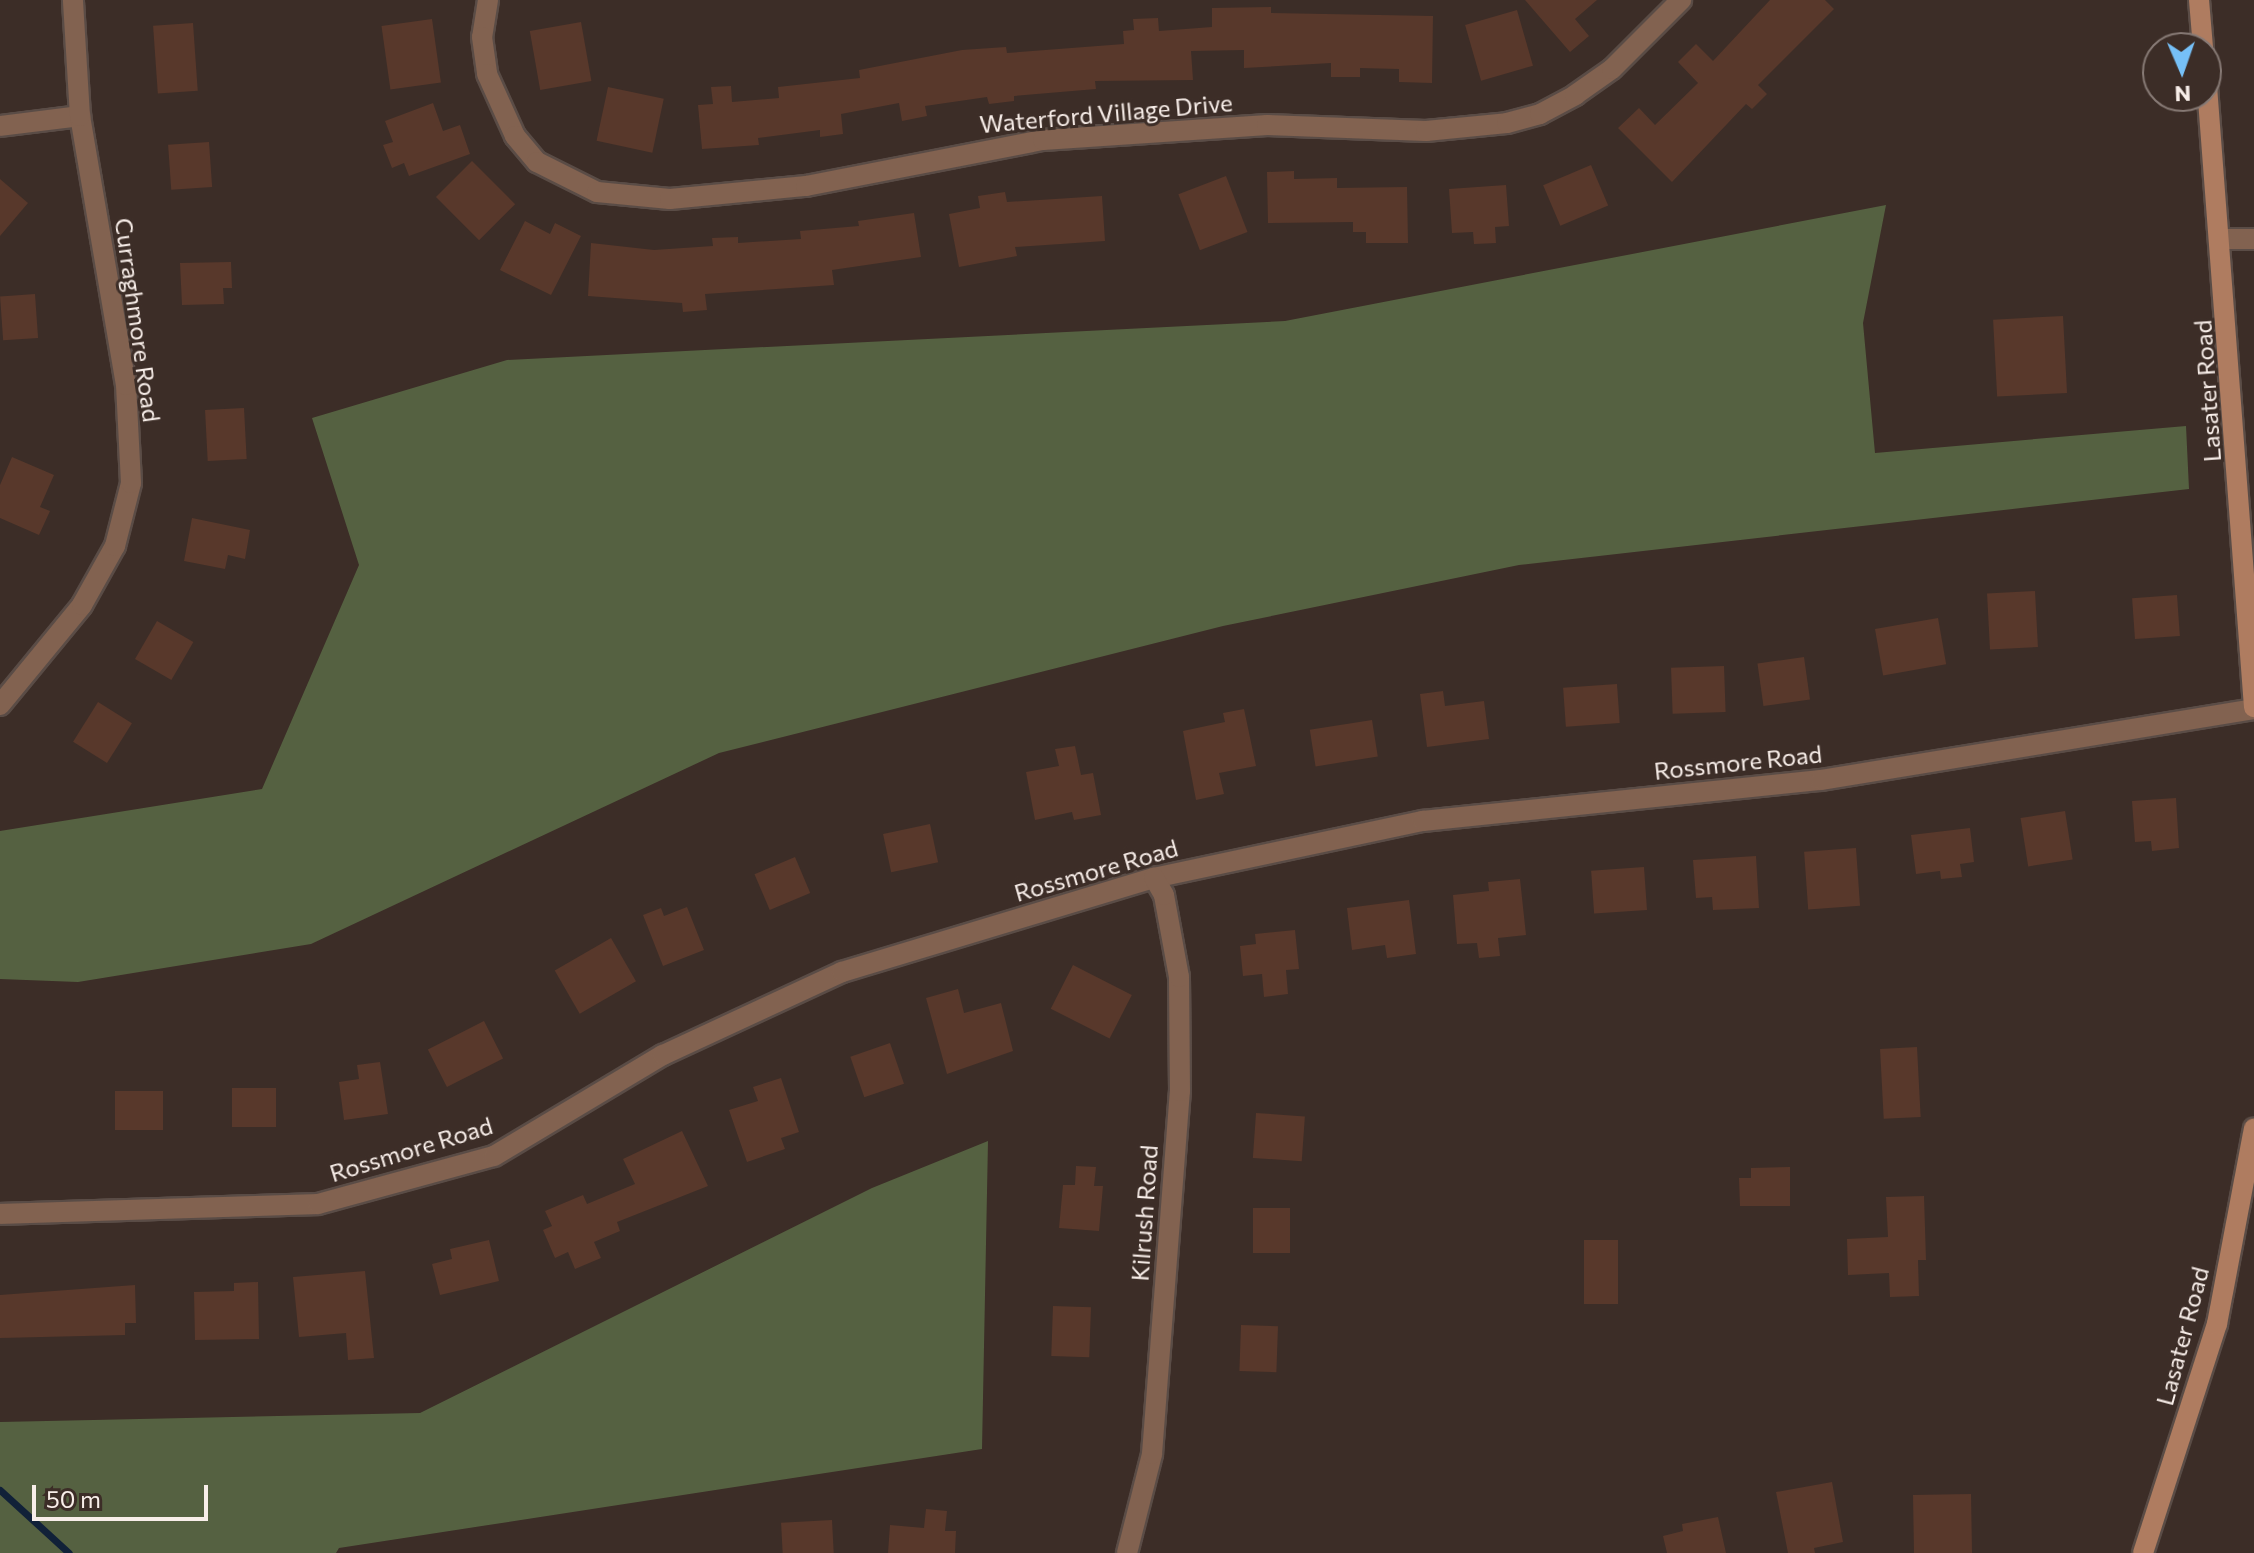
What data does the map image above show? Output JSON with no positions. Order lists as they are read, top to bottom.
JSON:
{
  "streets": {
    "street": [
      "Waterford Village Drive",
      "Curraghmore Road",
      "Lasater Road",
      "Rossmore Road",
      "Kilrush Road"
    ]
  },
  "crossings": [
    ["Lasater Road", "Rossmore Road"],
    ["Rossmore Road", "Kilrush Road"]
  ],
  "scale_bar": "50 m",
  "north": "bottom"
}
